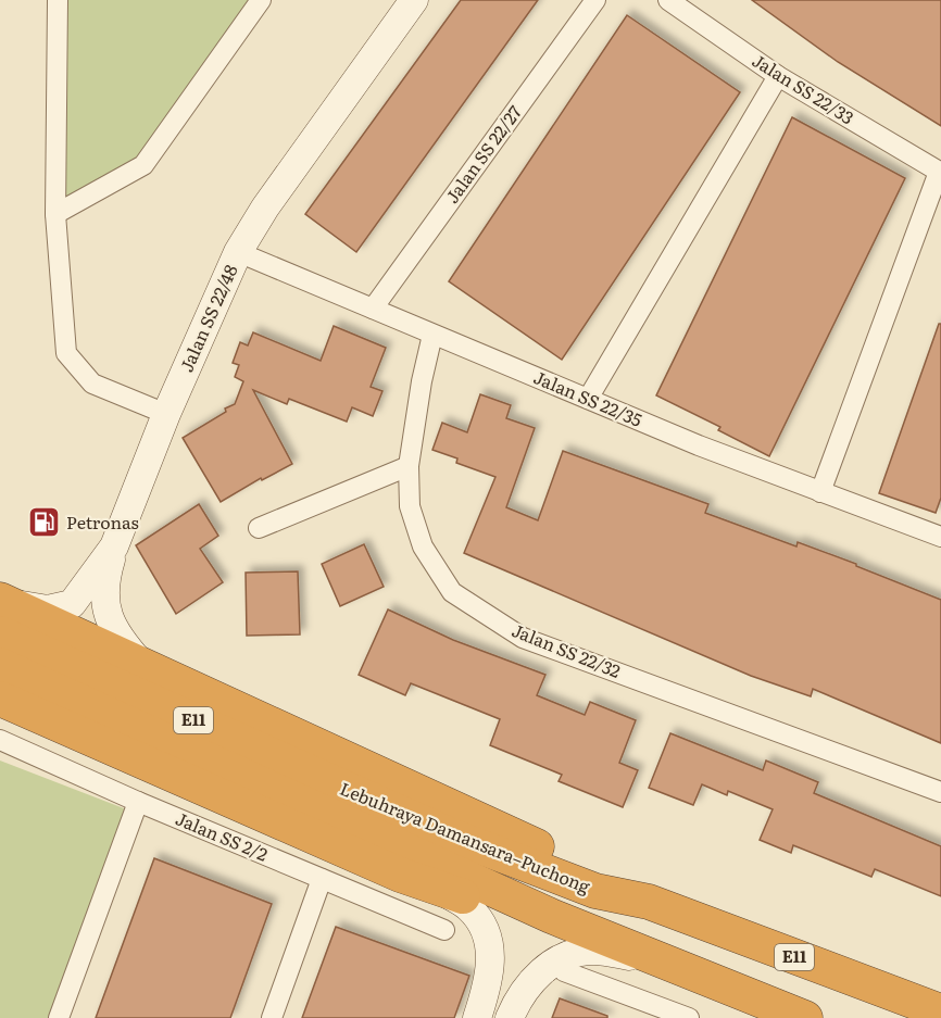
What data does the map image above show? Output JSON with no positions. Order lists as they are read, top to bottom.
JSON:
{
  "streets": {
    "highway": ["E11", "Lebuhraya Damansara–Puchong"],
    "street": [
      "Jalan SS 22/33",
      "Jalan SS 22/27",
      "Jalan SS 22/48",
      "Jalan SS 22/35",
      "Jalan SS 22/32",
      "Jalan SS 2/2"
    ]
  },
  "crossings": [
    ["Jalan SS 22/27", "Jalan SS 22/35"],
    ["Jalan SS 22/48", "Jalan SS 22/35"],
    ["Jalan SS 22/48", "Lebuhraya Damansara–Puchong"],
    ["Jalan SS 22/35", "Jalan SS 22/32"]
  ],
  "places": {
    "fuel station": ["Petronas"]
  }
}
